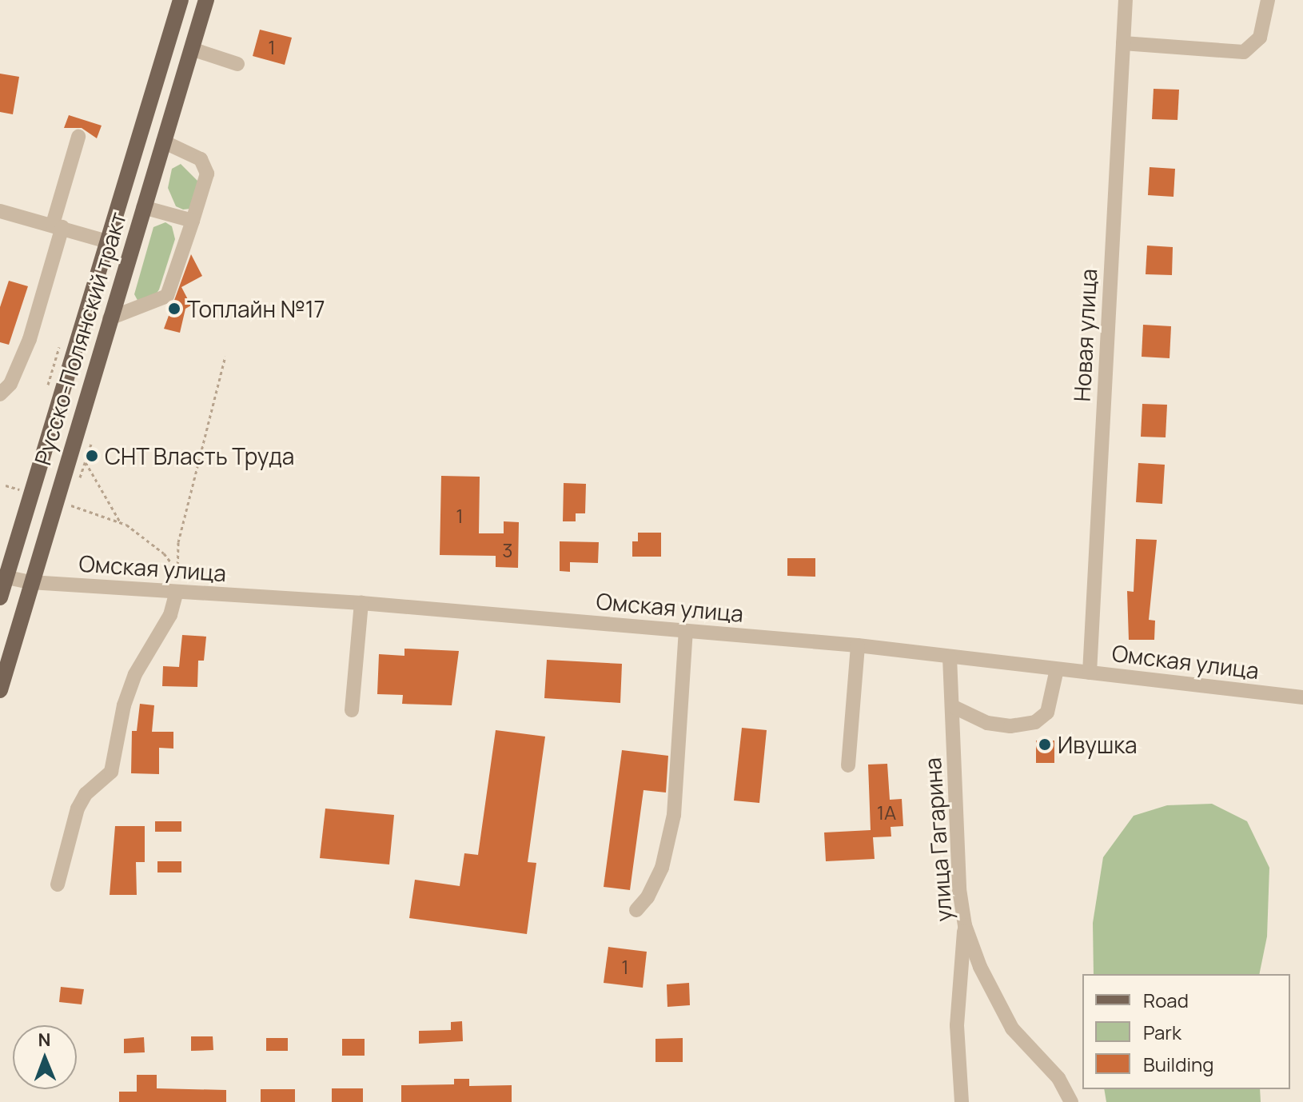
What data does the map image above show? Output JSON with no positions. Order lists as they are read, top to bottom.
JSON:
{
  "streets": {
    "main road": ["Русско-Полянский тракт"],
    "street": ["Новая улица", "Омская улица", "улица Гагарина"]
  },
  "crossings": [
    ["Новая улица", "Омская улица"],
    ["Русско-Полянский тракт", "Омская улица"],
    ["Омская улица", "улица Гагарина"]
  ],
  "places": ["Топлайн №17", "СНТ Власть Труда", "Ивушка"],
  "house_numbers": [
    "1",
    "1",
    "3",
    "1А",
    "1"
  ],
  "legend": ["Road", "Park", "Building"],
  "north": "top"
}
